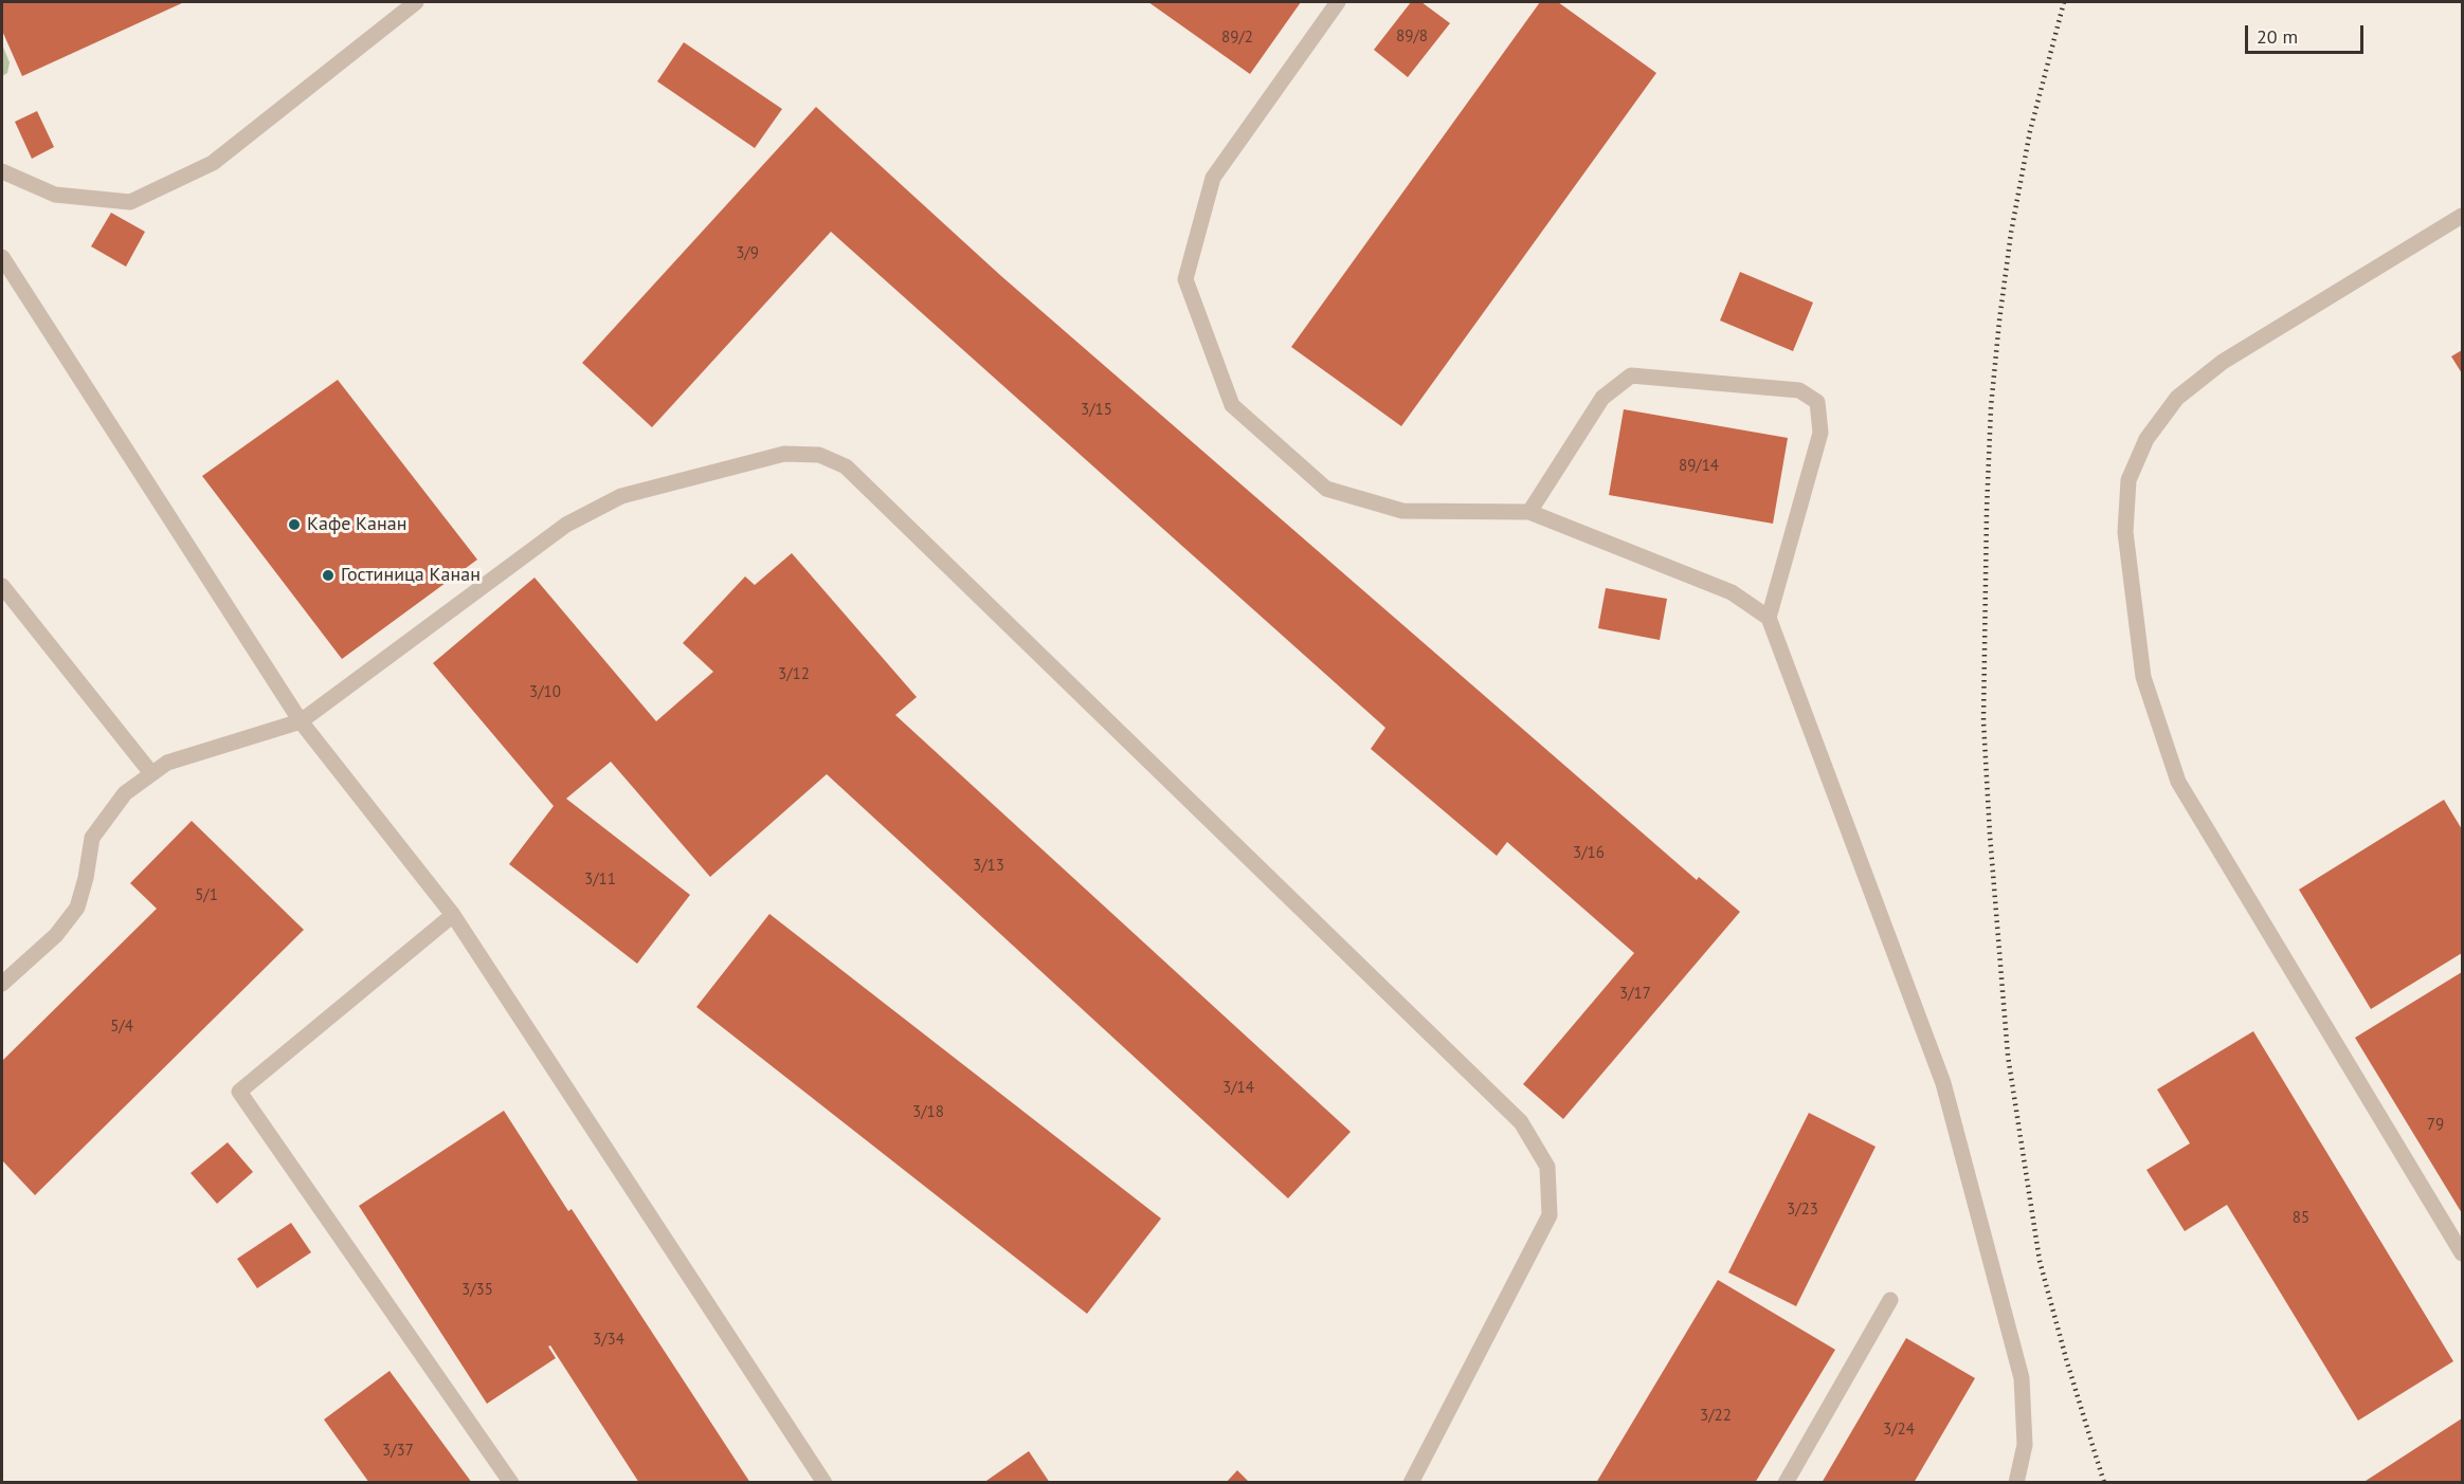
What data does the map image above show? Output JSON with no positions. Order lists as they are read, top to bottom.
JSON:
{
  "places": ["Кафе Канан", "Гостиница Канан"],
  "house_numbers": [
    "89/8",
    "89/2",
    "3/9",
    "3/15",
    "89/14",
    "3/12",
    "3/10",
    "3/16",
    "3/13",
    "3/11",
    "5/1",
    "3/17",
    "5/4",
    "3/14",
    "3/18",
    "79",
    "3/23",
    "85",
    "3/35",
    "3/34",
    "3/22",
    "3/24",
    "3/37"
  ],
  "scale_bar": "20 m"
}
